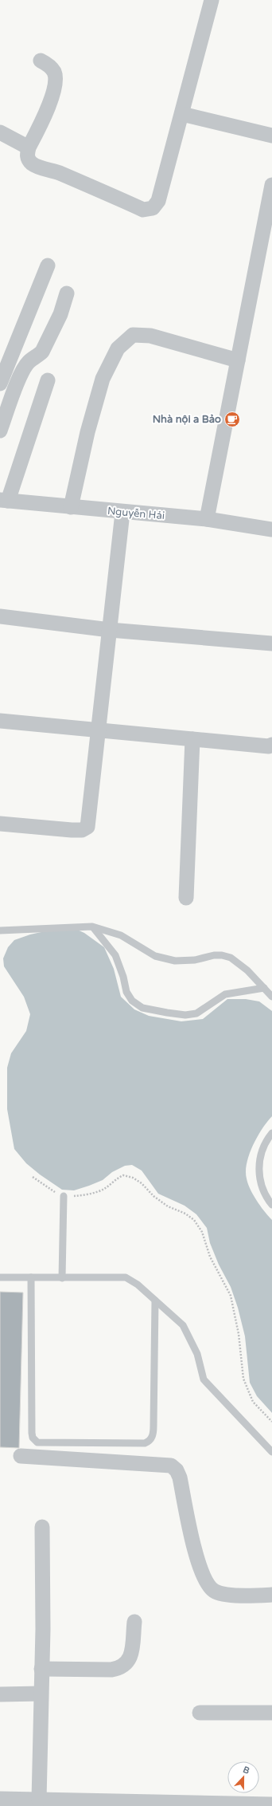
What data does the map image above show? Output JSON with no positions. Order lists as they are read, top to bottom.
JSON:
{
  "streets": {
    "street": ["Nguyễn Hải"]
  },
  "places": {
    "cafe": ["Nhà nội a Bảo"]
  },
  "north": "top"
}
